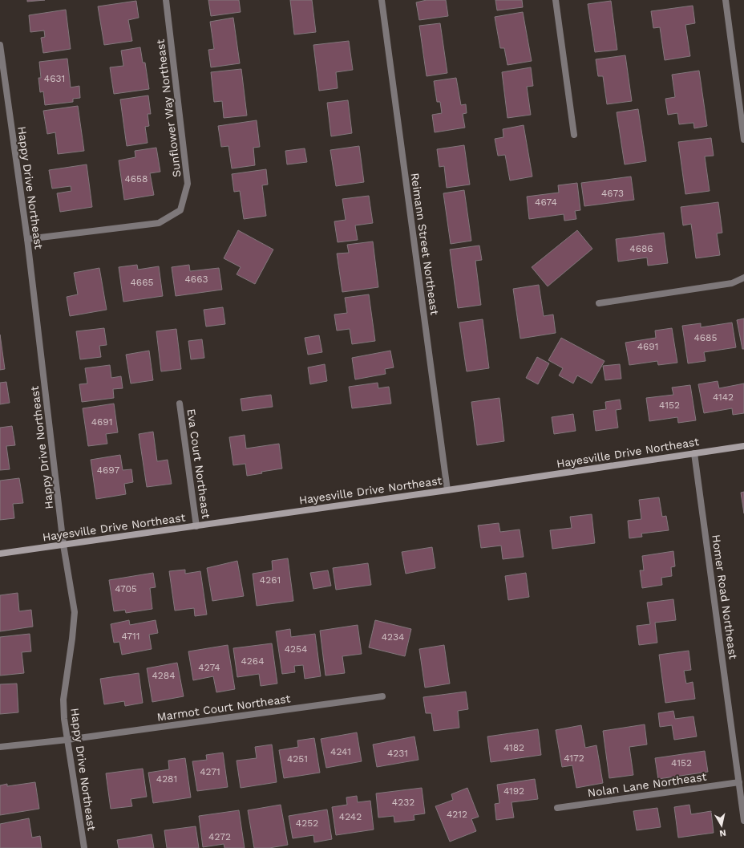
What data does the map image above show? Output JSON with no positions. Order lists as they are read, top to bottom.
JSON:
{
  "streets": {
    "street": [
      "Sunflower Way Northeast",
      "Happy Drive Northeast",
      "Reimann Street Northeast",
      "Hayesville Drive Northeast",
      "Eva Court Northeast",
      "Homer Road Northeast",
      "Marmot Court Northeast",
      "Nolan Lane Northeast"
    ]
  },
  "crossings": [
    ["Sunflower Way Northeast", "Happy Drive Northeast"],
    ["Happy Drive Northeast", "Hayesville Drive Northeast"],
    ["Happy Drive Northeast", "Marmot Court Northeast"],
    ["Reimann Street Northeast", "Hayesville Drive Northeast"],
    ["Hayesville Drive Northeast", "Eva Court Northeast"],
    ["Hayesville Drive Northeast", "Homer Road Northeast"],
    ["Homer Road Northeast", "Nolan Lane Northeast"]
  ],
  "house_numbers": [
    "4631",
    "4658",
    "4673",
    "4674",
    "4686",
    "4663",
    "4665",
    "4685",
    "4691",
    "4142",
    "4152",
    "4691",
    "4697",
    "4261",
    "4705",
    "4711",
    "4234",
    "4254",
    "4264",
    "4274",
    "4284",
    "4182",
    "4241",
    "4231",
    "4172",
    "4251",
    "4152",
    "4271",
    "4281",
    "4192",
    "4232",
    "4212",
    "4242",
    "4252",
    "4272"
  ],
  "north": "bottom"
}
